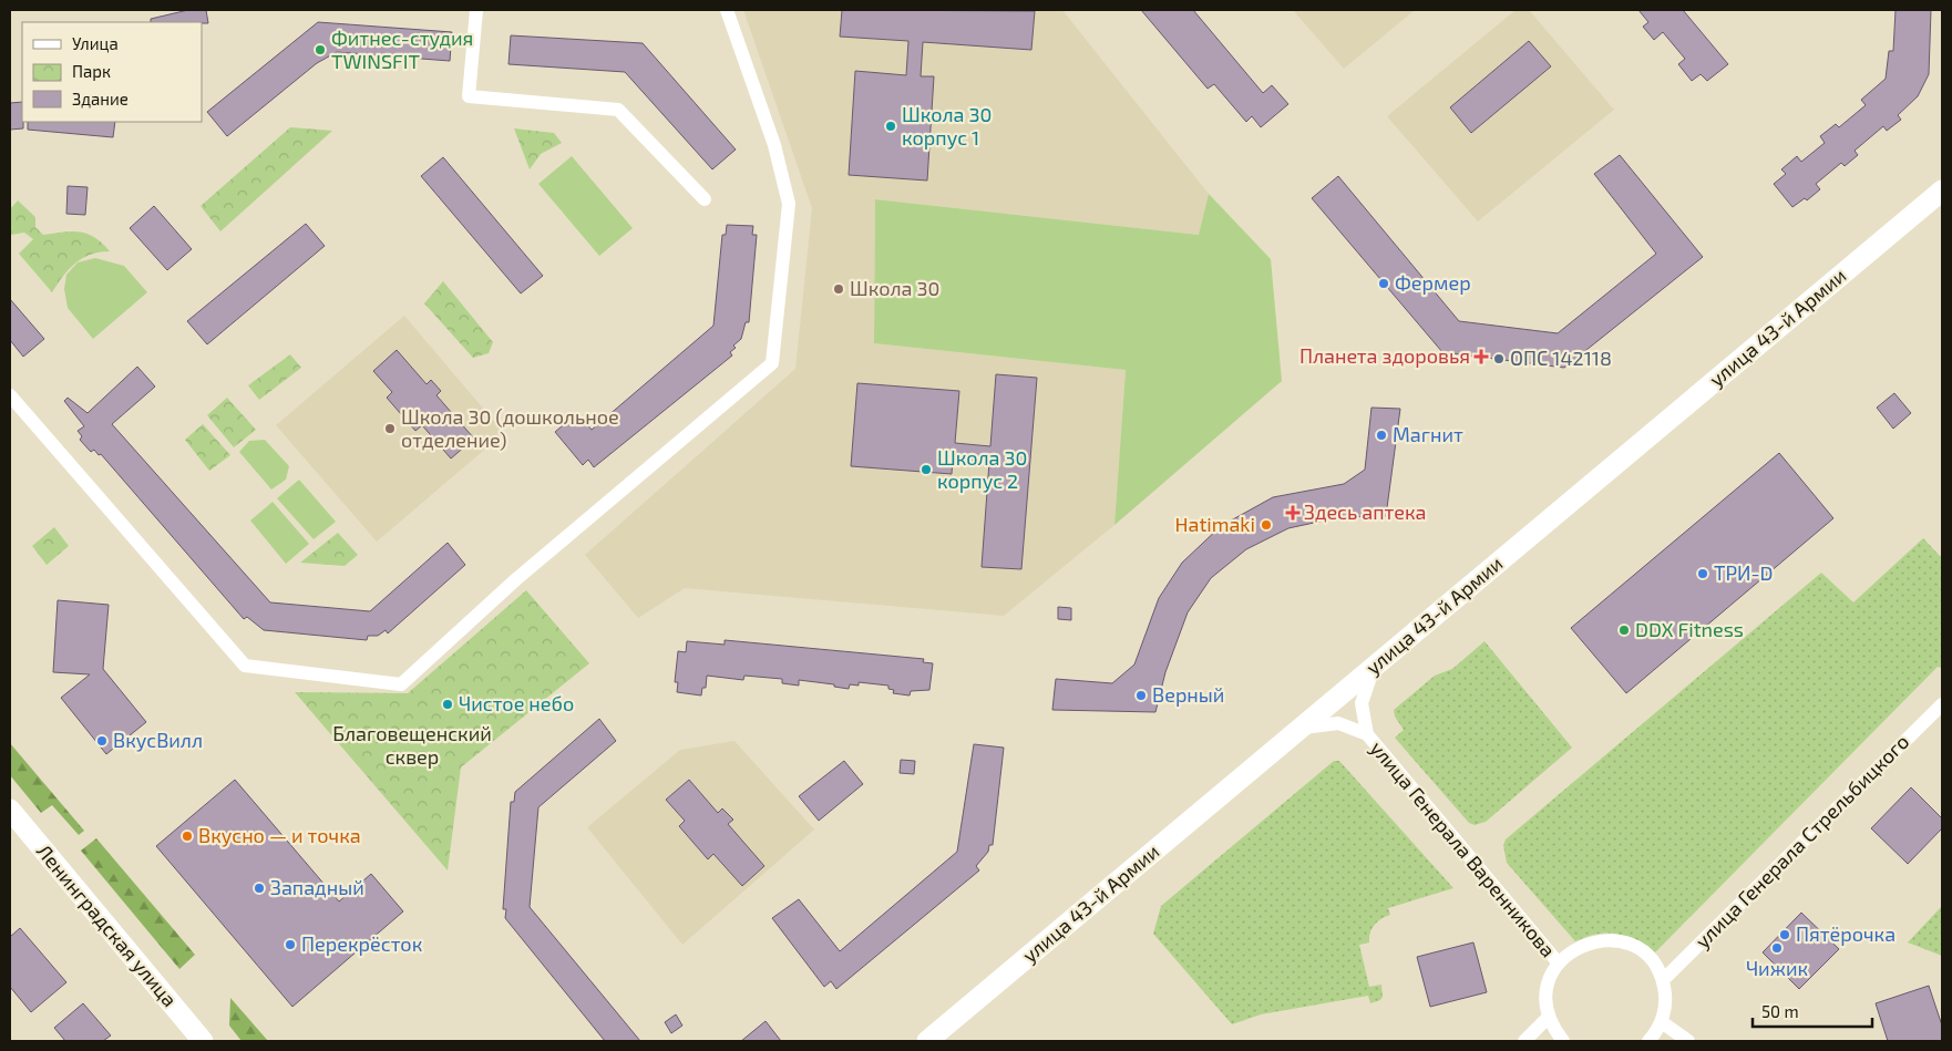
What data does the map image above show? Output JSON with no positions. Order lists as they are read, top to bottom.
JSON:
{
  "streets": {
    "main road": ["улица 43-й Армии", "Ленинградская улица"],
    "street": ["улица Генерала Стрельбицкого", "улица Генерала Варенникова"]
  },
  "crossings": [
    ["улица 43-й Армии", "улица Генерала Варенникова"]
  ],
  "parks": ["Благовещенский сквер"],
  "places": {
    "other": [
      "Фитнес-студия TWINSFIT",
      "Школа 30 корпус 1",
      "Фермер",
      "Школа 30",
      "ОПС 142118",
      "Школа 30 (дошкольное отделение)",
      "Магнит",
      "Школа 30 корпус 2",
      "Hatimaki",
      "ТРИ-D",
      "DDX Fitness",
      "Верный",
      "Чистое небо",
      "ВкусВилл",
      "Вкусно — и точка",
      "Западный",
      "Пятёрочка",
      "Перекрёсток",
      "Чижик"
    ],
    "health": ["Планета здоровья", "Здесь аптека"]
  },
  "legend": ["Улица", "Парк", "Здание"],
  "scale_bar": "50 m"
}
